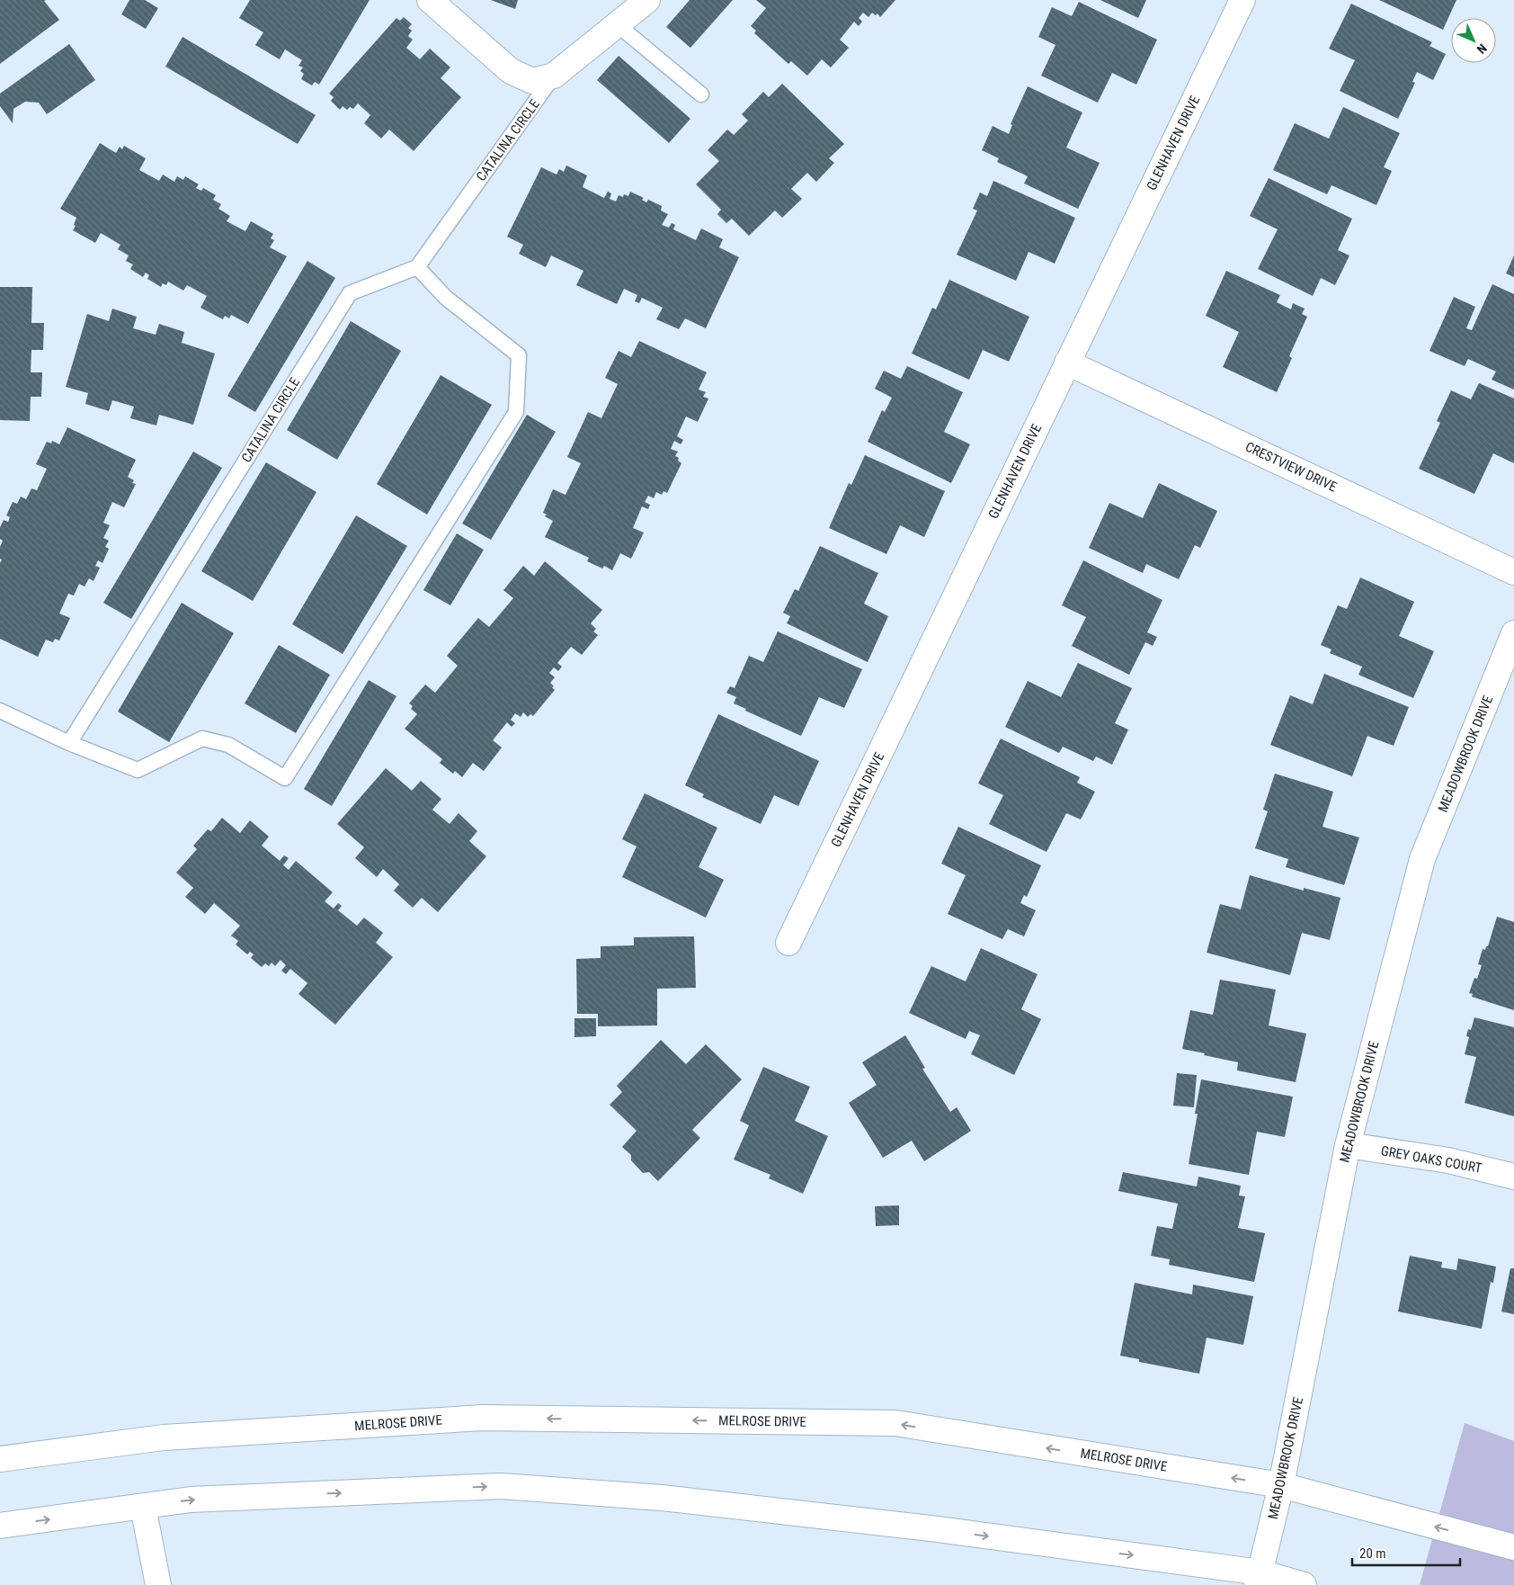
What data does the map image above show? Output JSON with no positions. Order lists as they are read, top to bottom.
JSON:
{
  "streets": {
    "street": [
      "CATALINA CIRCLE",
      "GLENHAVEN DRIVE",
      "CRESTVIEW DRIVE",
      "MEADOWBROOK DRIVE",
      "GREY OAKS COURT",
      "MELROSE DRIVE"
    ]
  },
  "crossings": [
    ["GLENHAVEN DRIVE", "CRESTVIEW DRIVE"],
    ["MEADOWBROOK DRIVE", "GREY OAKS COURT"],
    ["MEADOWBROOK DRIVE", "MELROSE DRIVE"]
  ],
  "scale_bar": "20 m",
  "north": "bottom right"
}
